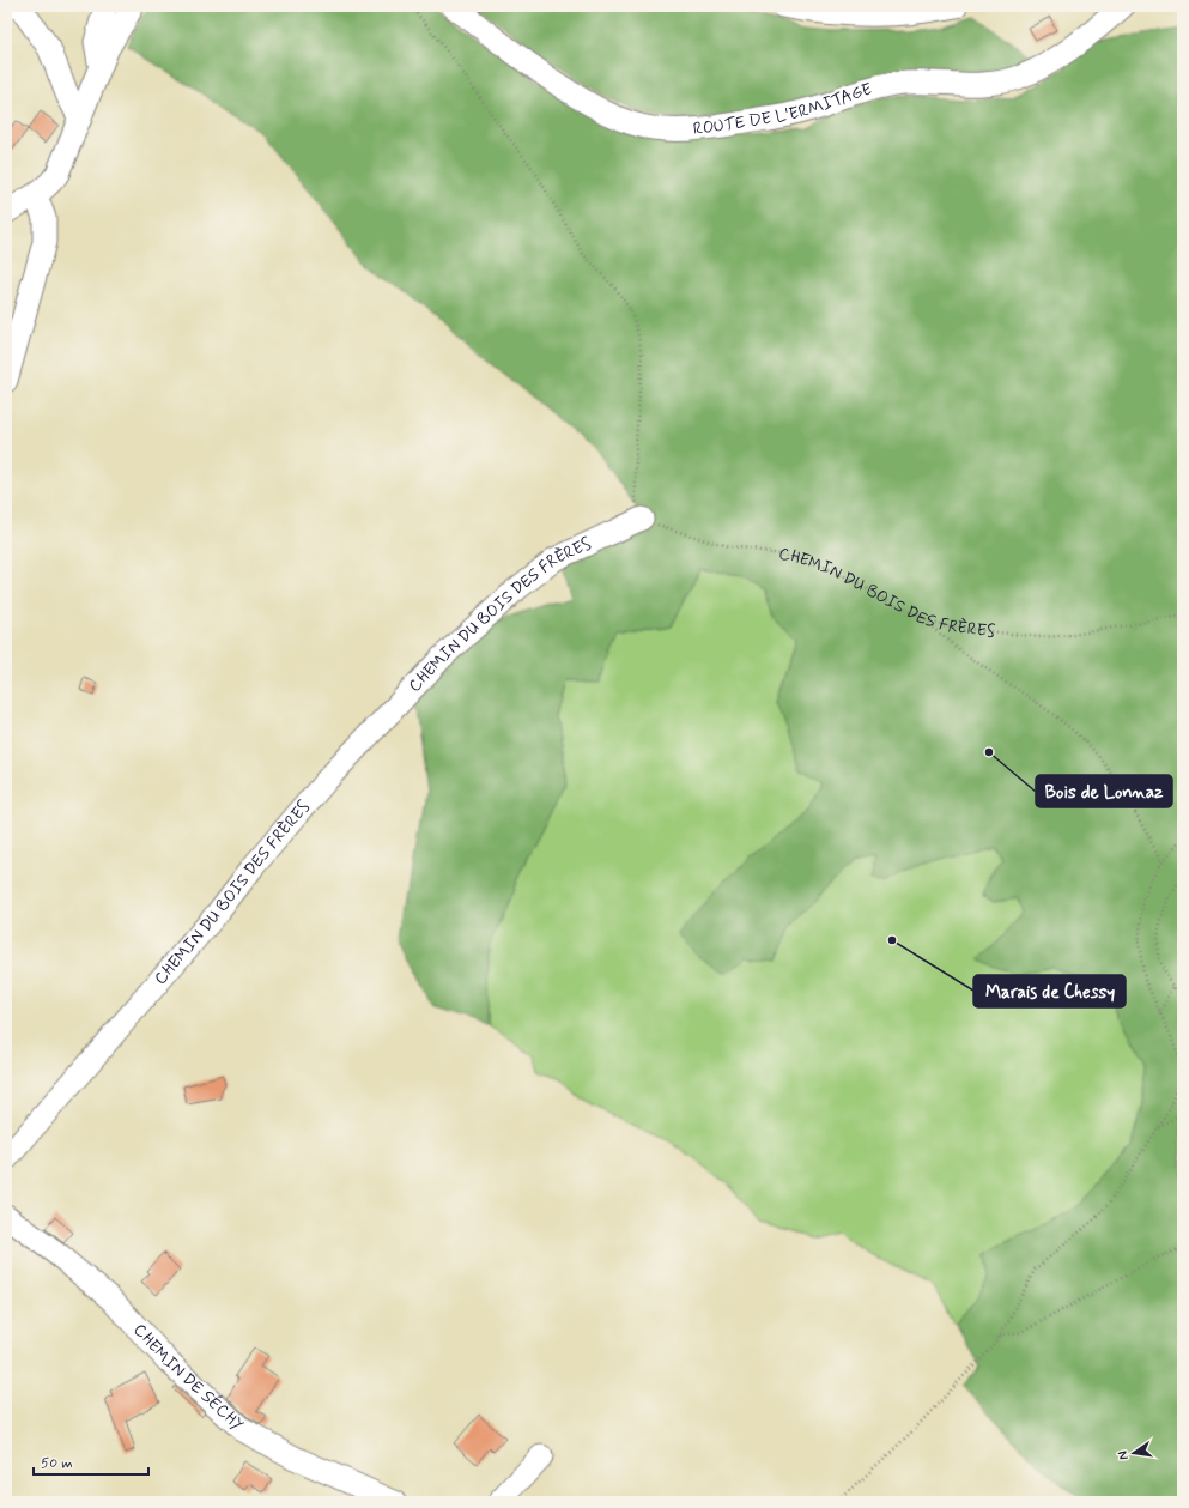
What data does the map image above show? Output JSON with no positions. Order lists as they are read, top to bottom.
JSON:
{
  "streets": {
    "street": ["ROUTE DE L'ERMITAGE", "CHEMIN DU BOIS DES FRÈRES", "CHEMIN DE SÉCHY"]
  },
  "places": ["Bois de Lonnaz", "Marais de Chessy"],
  "scale_bar": "50 m",
  "north": "left"
}
